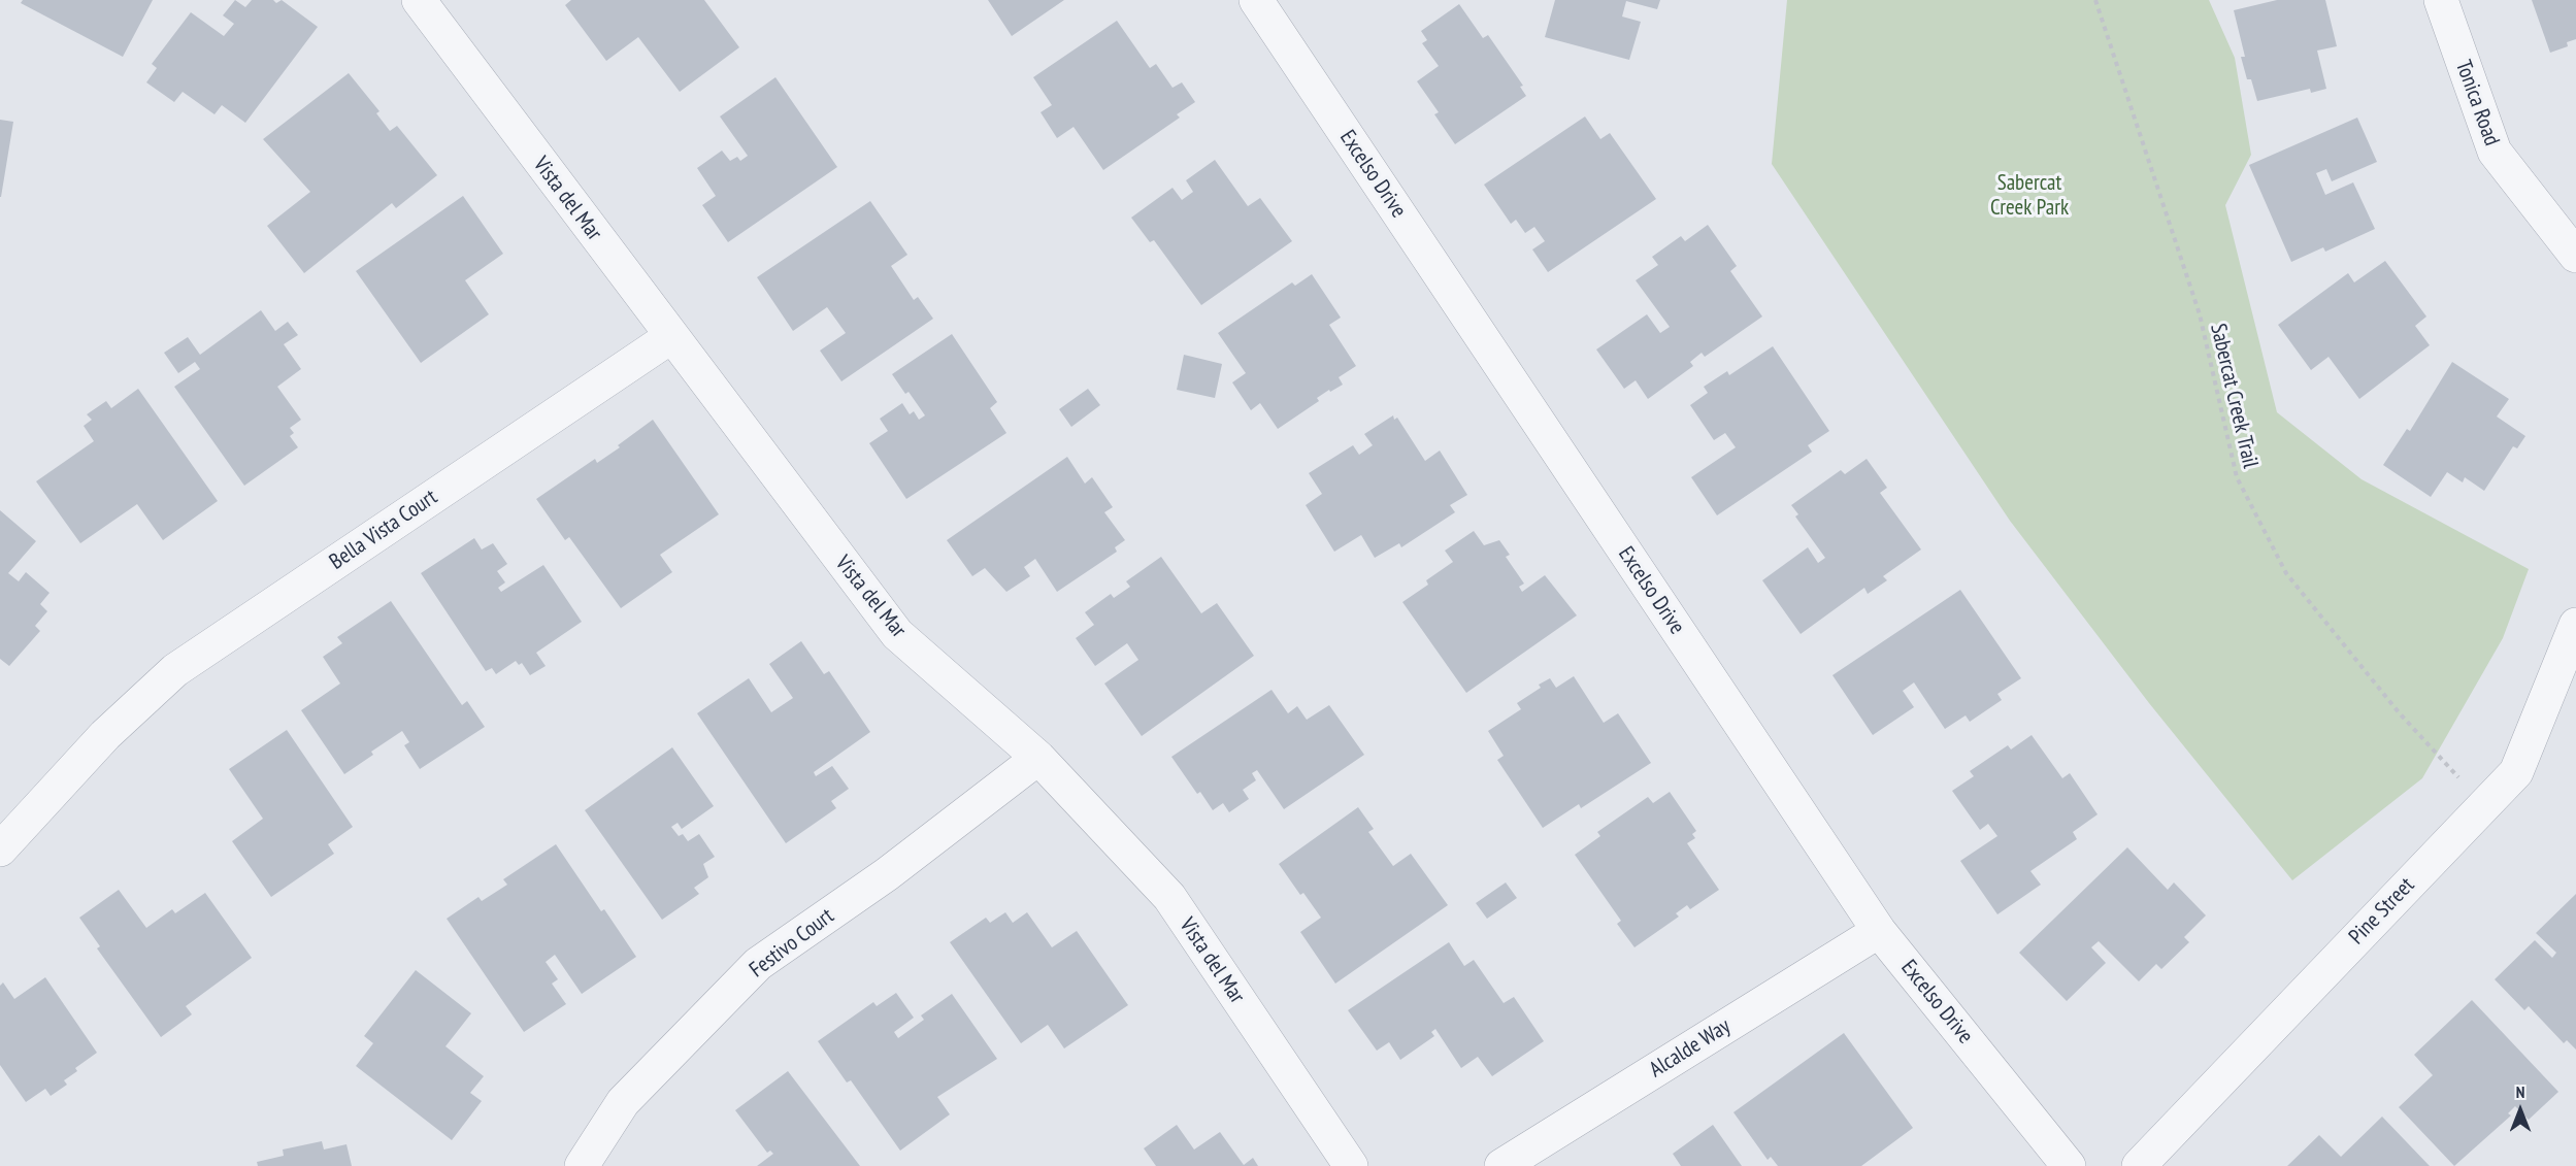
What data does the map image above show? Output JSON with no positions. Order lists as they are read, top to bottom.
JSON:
{
  "streets": {
    "street": [
      "Tonica Road",
      "Excelso Drive",
      "Vista del Mar",
      "Bella Vista Court",
      "Pine Street",
      "Festivo Court",
      "Alcalde Way"
    ],
    "path": ["Sabercat Creek Trail"]
  },
  "crossings": [
    ["Excelso Drive", "Alcalde Way"],
    ["Vista del Mar", "Bella Vista Court"],
    ["Vista del Mar", "Festivo Court"],
    ["Sabercat Creek Trail", "Pine Street"]
  ],
  "parks": ["Sabercat Creek Park"],
  "north": "top"
}
